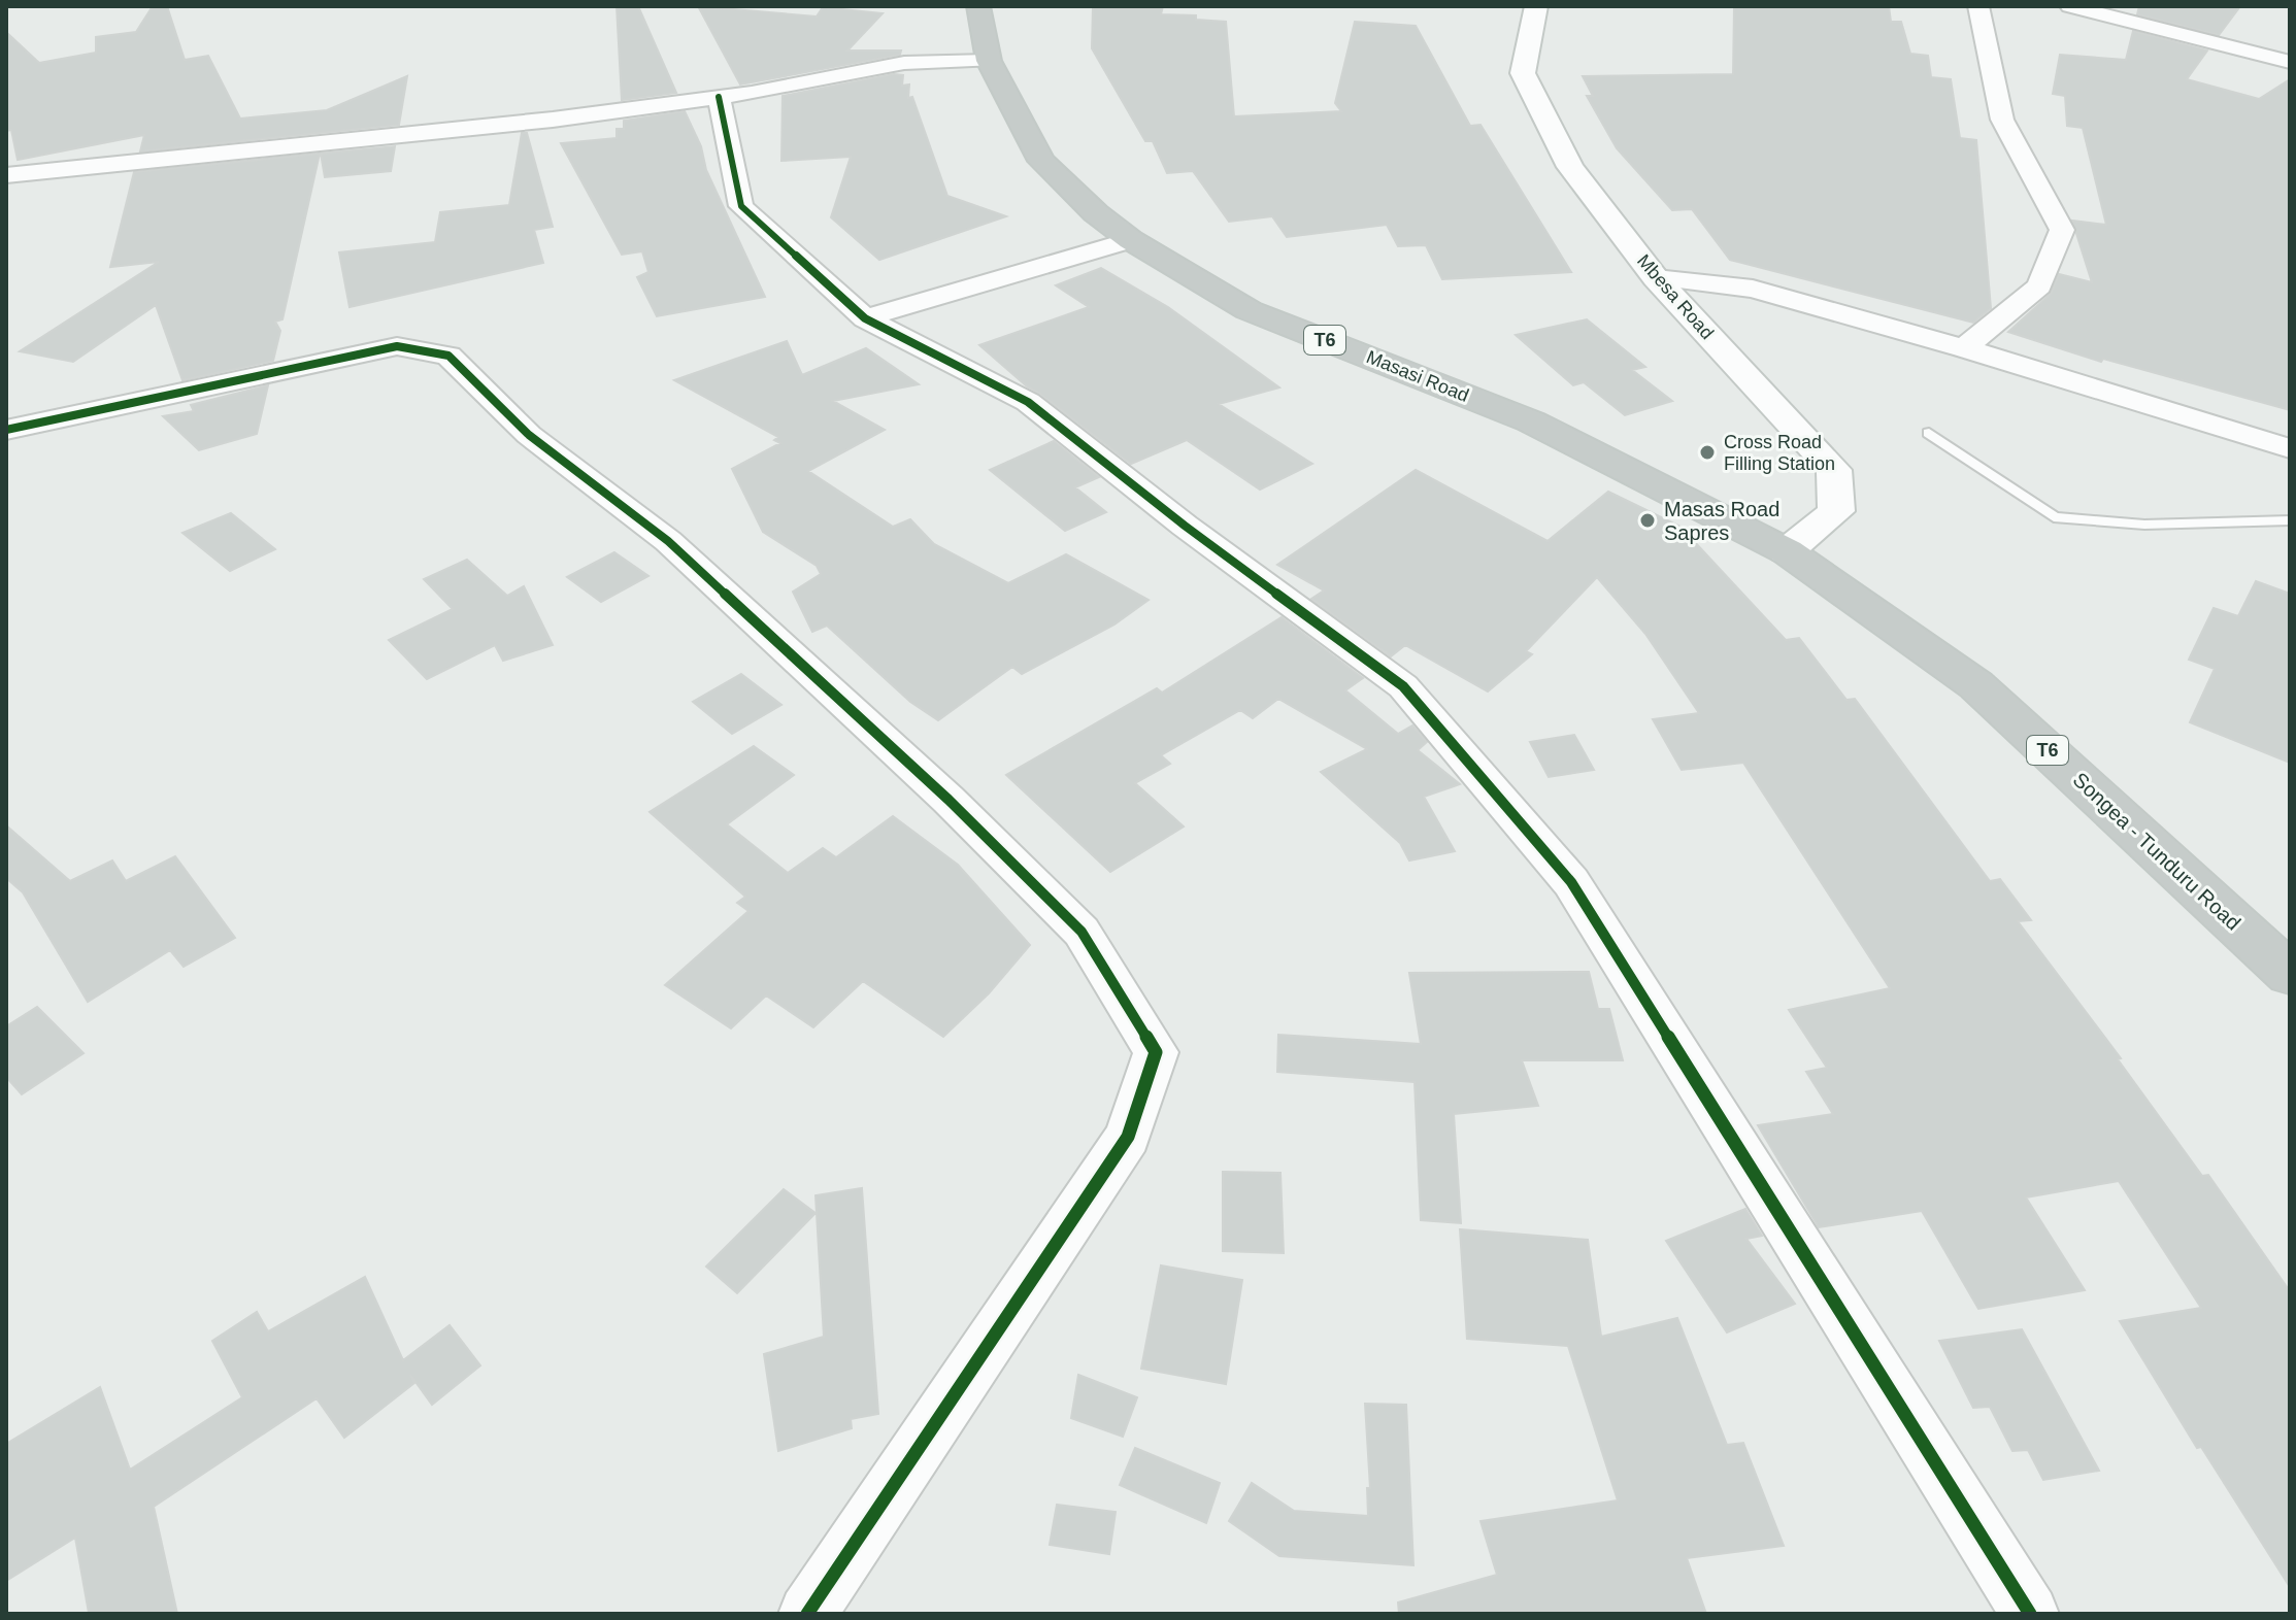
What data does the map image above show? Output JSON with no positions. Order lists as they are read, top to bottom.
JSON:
{
  "streets": {
    "highway": ["T6", "Masasi Road", "Songea - Tunduru Road"],
    "main road": ["Mbesa Road"]
  },
  "crossings": [
    ["Mbesa Road", "Masasi Road"],
    ["Mbesa Road", "Songea - Tunduru Road"],
    ["Masasi Road", "Songea - Tunduru Road"]
  ],
  "places": ["Cross Road Filling Station", "Masas Road Sapres"]
}
